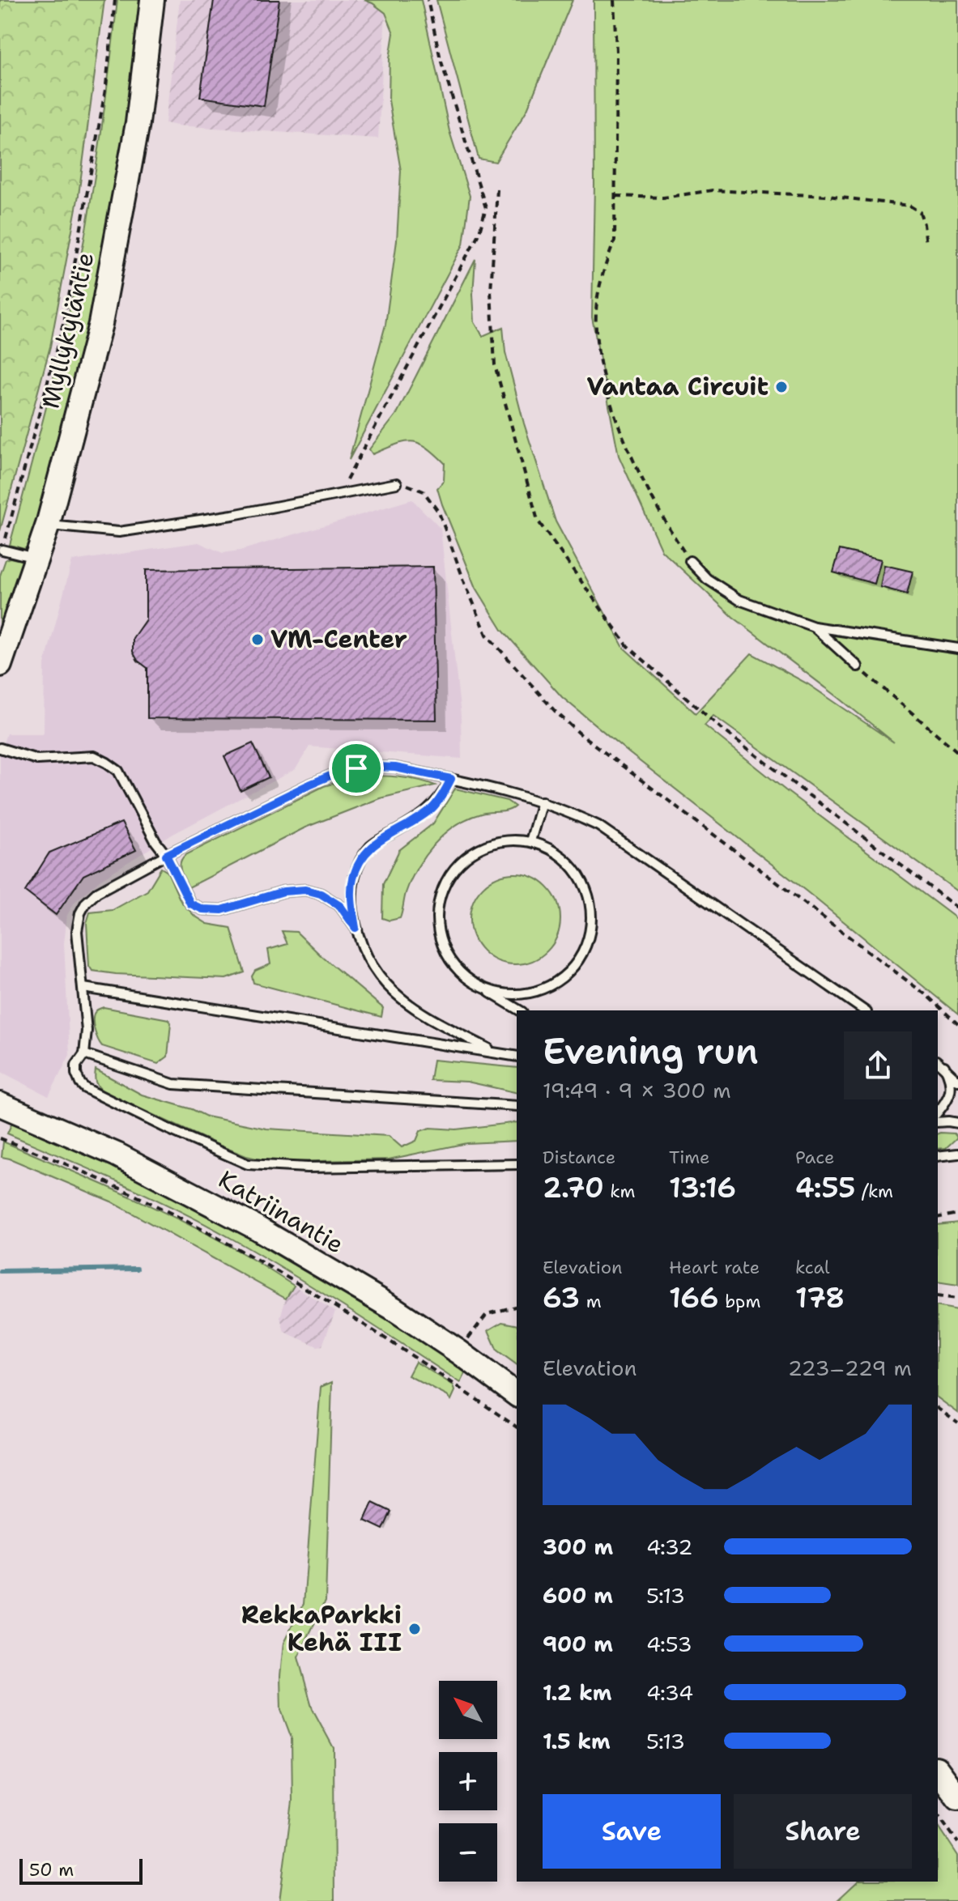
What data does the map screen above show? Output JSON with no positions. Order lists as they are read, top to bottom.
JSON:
{
  "streets": {
    "main road": ["Myllykyläntie", "Katriinantie"]
  },
  "places": ["Vantaa Circuit", "VM-Center", "RekkaParkki Kehä III"],
  "scale_bar": "50 m",
  "north": "top left",
  "page": {
    "heading": ["Evening run", "19:49 · 9 × 300 m"],
    "stats": [
      ["Distance", "2.70 km"],
      ["Time", "13:16"],
      ["Pace", "4:55 /km"],
      ["Elevation", "63 m"],
      ["Heart rate", "166 bpm"],
      ["kcal", "178"]
    ],
    "chart": ["Elevation", "223–229 m"],
    "list": [
      {
        "name": "300 m",
        "note": "4:32"
      },
      {
        "name": "600 m",
        "note": "5:13"
      },
      {
        "name": "900 m",
        "note": "4:53"
      },
      {
        "name": "1.2 km",
        "note": "4:34"
      },
      {
        "name": "1.5 km",
        "note": "5:13"
      }
    ],
    "map_buttons": ["+", "−"],
    "buttons": ["Save", "Share"],
    "scale": "50 m"
  }
}
